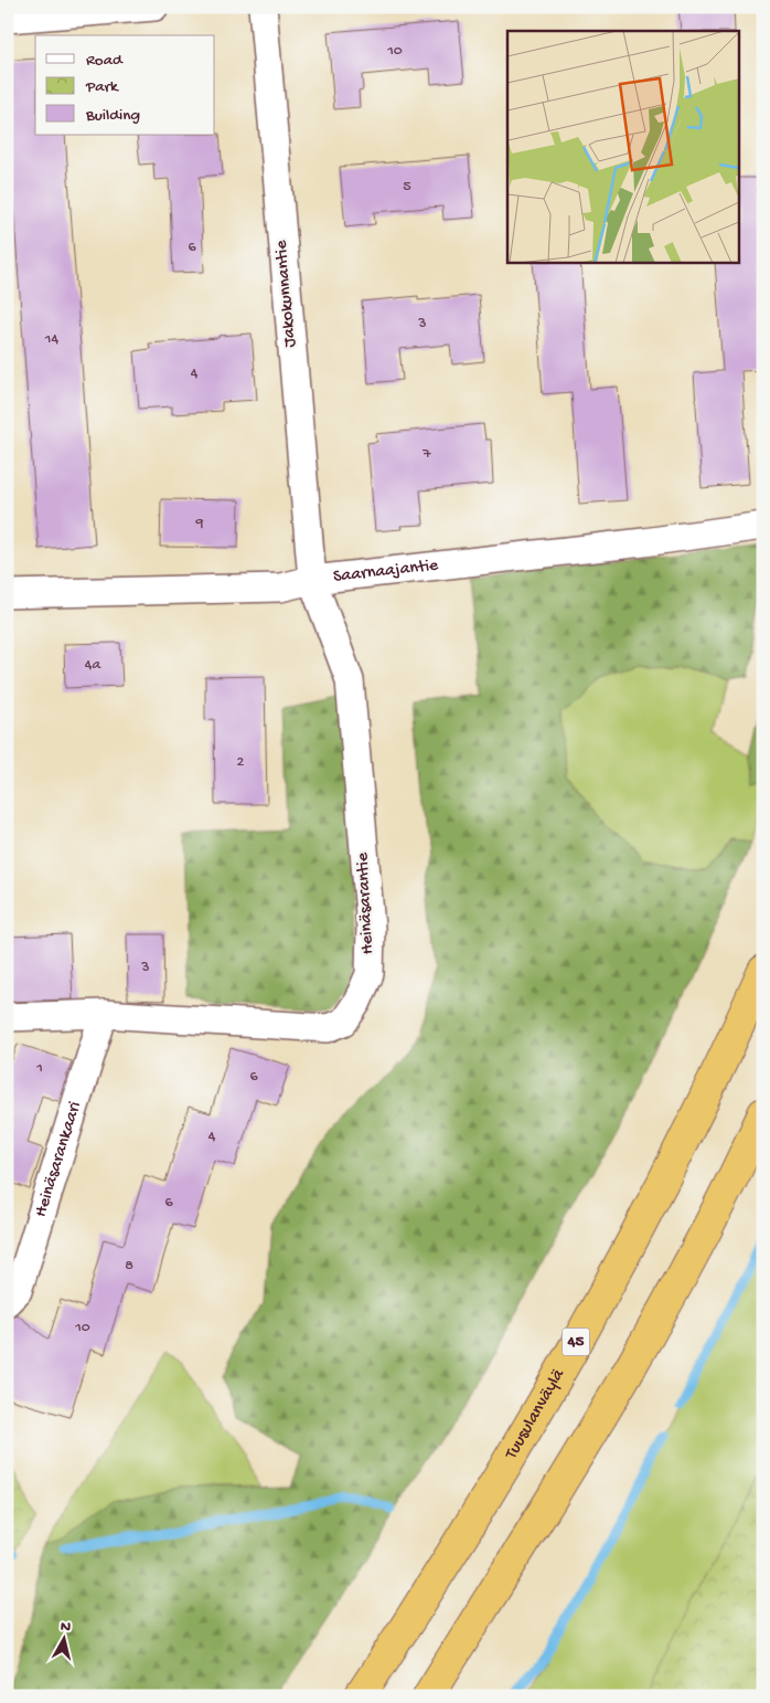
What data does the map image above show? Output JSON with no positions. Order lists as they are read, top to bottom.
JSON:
{
  "streets": {
    "highway": ["45", "Tuusulanväylä"],
    "street": [
      "Jakokunnantie",
      "Saarnaajantie",
      "Heinäsarantie",
      "Heinäsarankaari"
    ]
  },
  "crossings": [
    ["Jakokunnantie", "Saarnaajantie"],
    ["Jakokunnantie", "Heinäsarantie"],
    ["Saarnaajantie", "Heinäsarantie"],
    ["Heinäsarantie", "Heinäsarankaari"]
  ],
  "house_numbers": [
    "10",
    "5",
    "6",
    "3",
    "14",
    "4",
    "7",
    "9",
    "4a",
    "2",
    "3",
    "1",
    "6",
    "4",
    "6",
    "8",
    "10"
  ],
  "legend": ["Road", "Park", "Building"],
  "north": "top"
}
